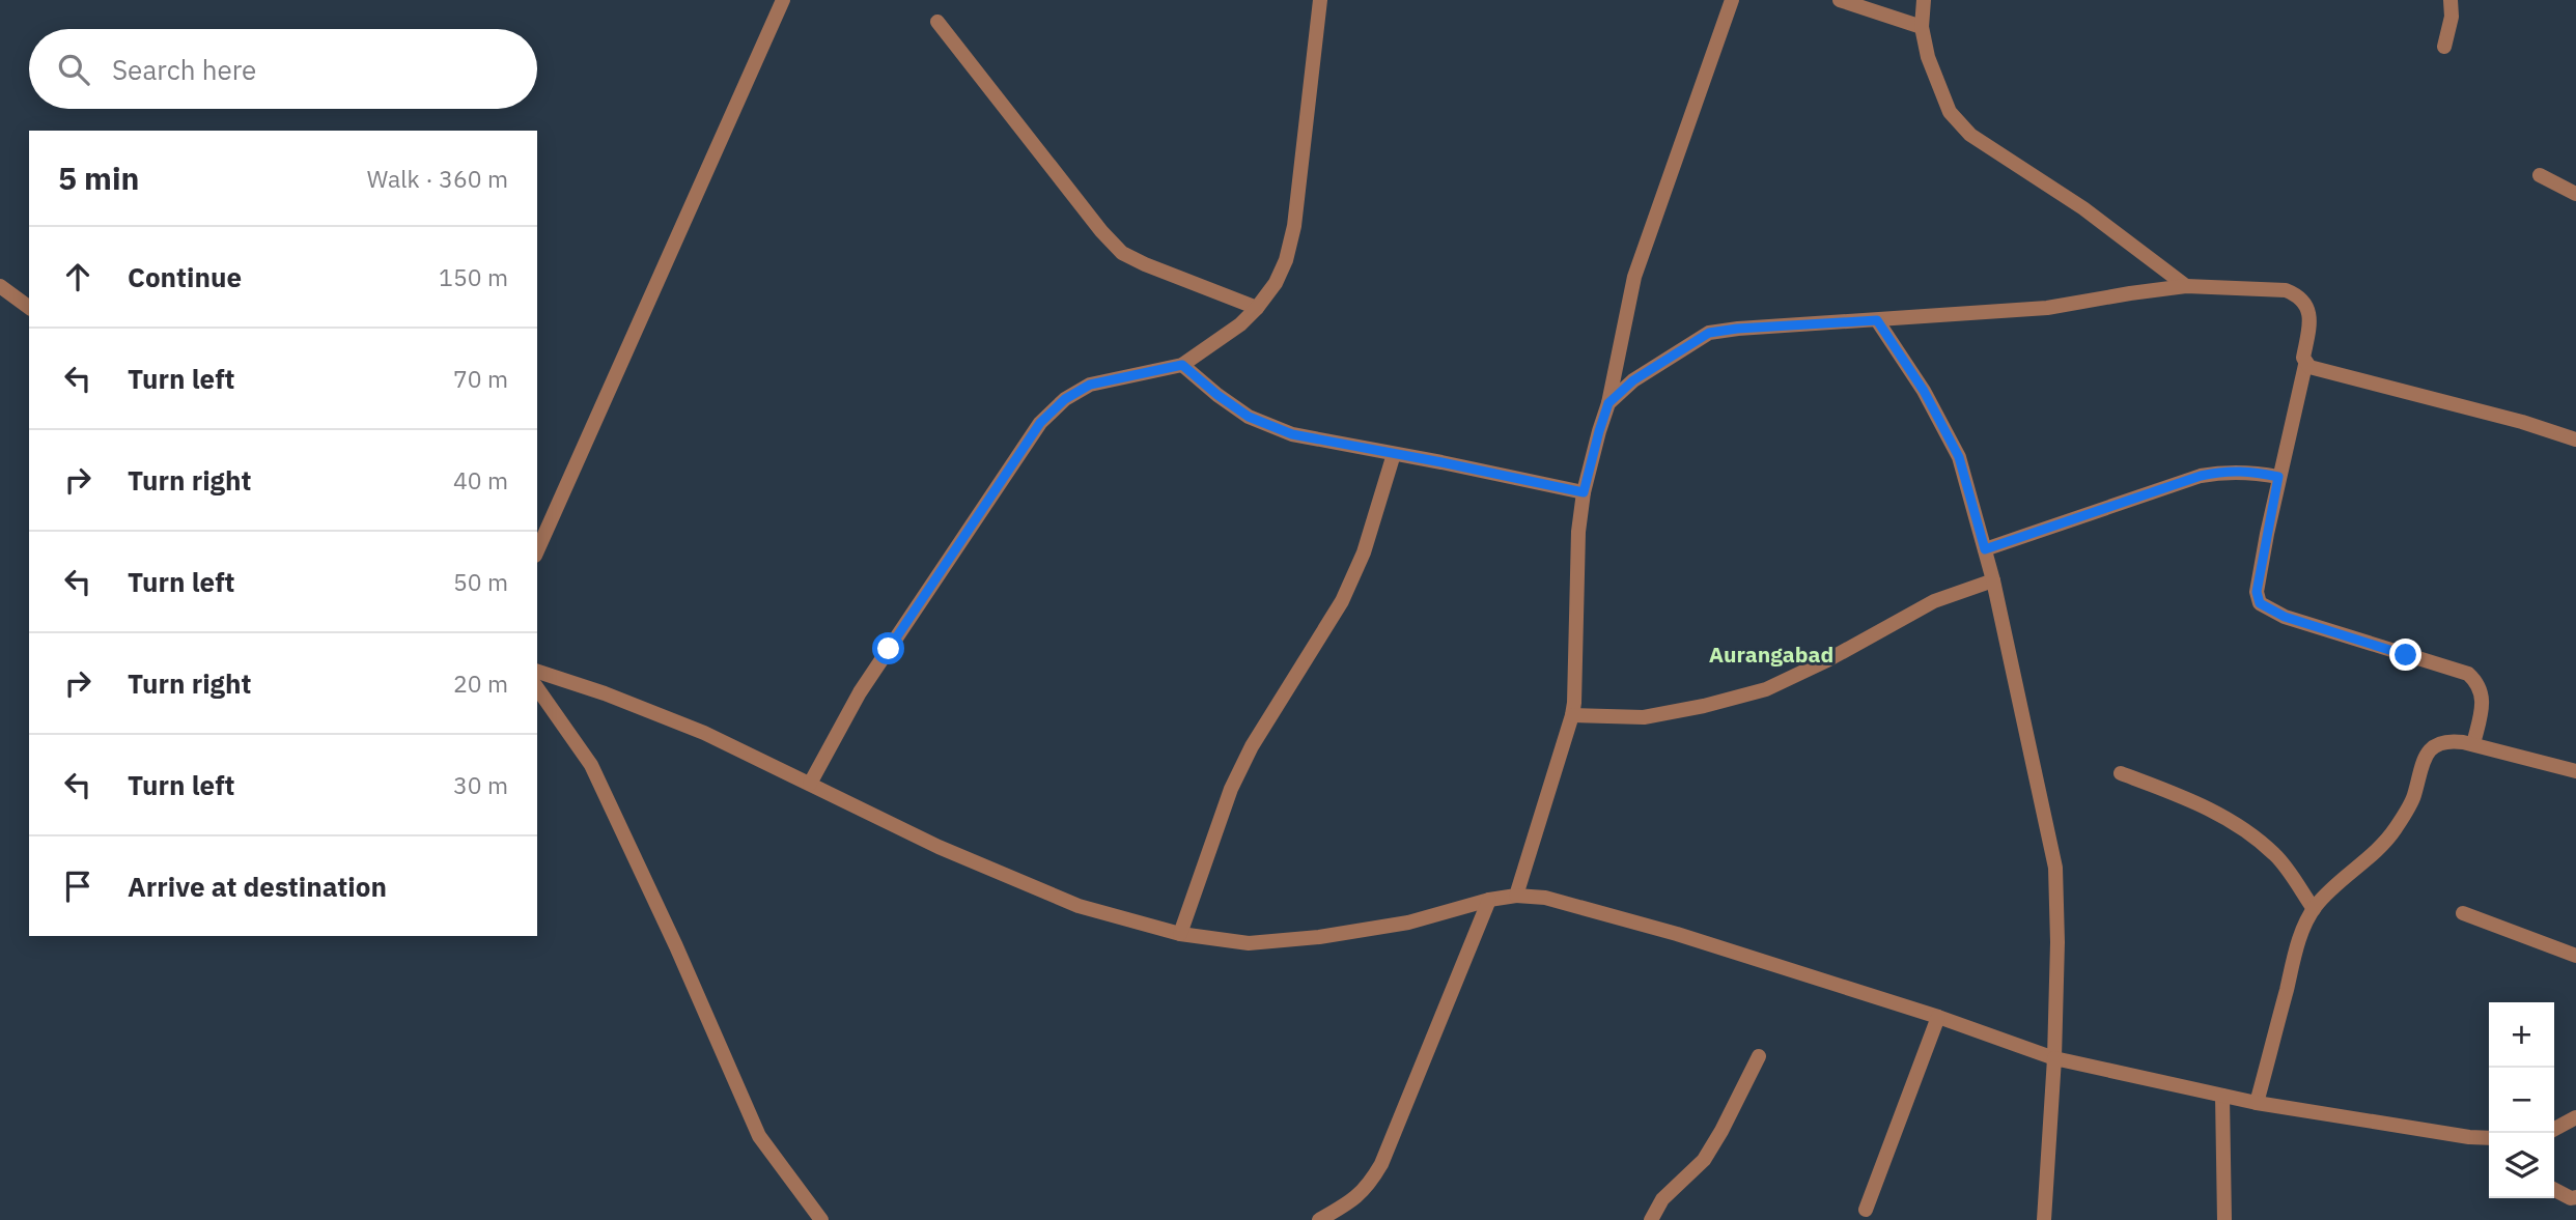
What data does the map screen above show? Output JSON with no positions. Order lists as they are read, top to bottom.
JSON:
{
  "districts": ["Aurangabad"],
  "page": {
    "search": "Search here",
    "heading": ["5 min", "Walk · 360 m"],
    "list": [
      ["Continue", "150 m"],
      ["Turn left", "70 m"],
      ["Turn right", "40 m"],
      ["Turn left", "50 m"],
      ["Turn right", "20 m"],
      ["Turn left", "30 m"],
      "Arrive at destination"
    ],
    "map_buttons": ["+", "−"]
  }
}
